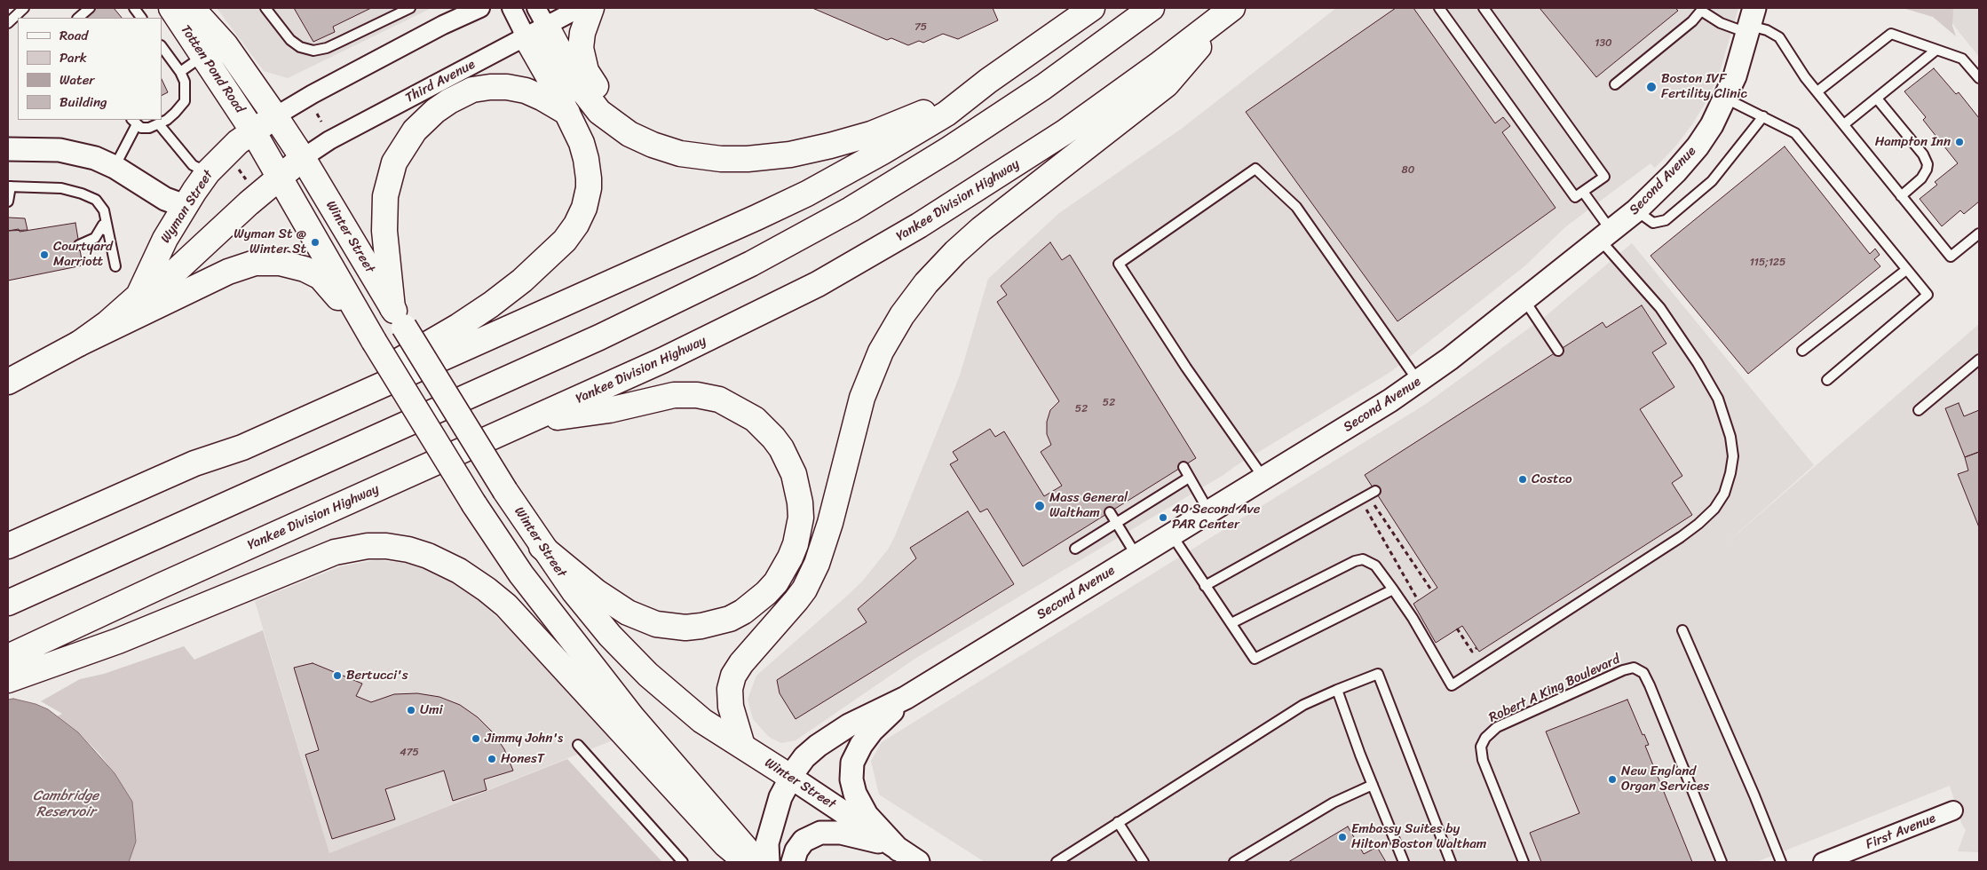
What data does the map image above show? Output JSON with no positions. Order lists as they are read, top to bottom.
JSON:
{
  "streets": {
    "main road": [
      "Totten Pond Road",
      "Yankee Division Highway",
      "Wyman Street",
      "Winter Street"
    ],
    "street": ["Third Avenue", "Second Avenue", "First Avenue"],
    "lane": ["Robert A King Boulevard"]
  },
  "crossings": [
    ["Totten Pond Road", "Wyman Street"],
    ["Totten Pond Road", "Winter Street"],
    ["Third Avenue", "Wyman Street"],
    ["Third Avenue", "Winter Street"],
    ["Second Avenue", "Winter Street"],
    ["Wyman Street", "Winter Street"]
  ],
  "water": ["Cambridge Reservoir"],
  "places": [
    "Boston IVF Fertility Clinic",
    "Hampton Inn",
    "Wyman St @ Winter St",
    "Courtyard Marriott",
    "Costco",
    "Mass General Waltham",
    "40 Second Ave PAR Center",
    "Bertucci's",
    "Umi",
    "Jimmy John's",
    "HonesT",
    "New England Organ Services",
    "Embassy Suites by Hilton Boston Waltham"
  ],
  "house_numbers": [
    "75",
    "130",
    "80",
    "115;125",
    "52",
    "52",
    "475"
  ],
  "legend": [
    "Road",
    "Park",
    "Water",
    "Building"
  ]
}
